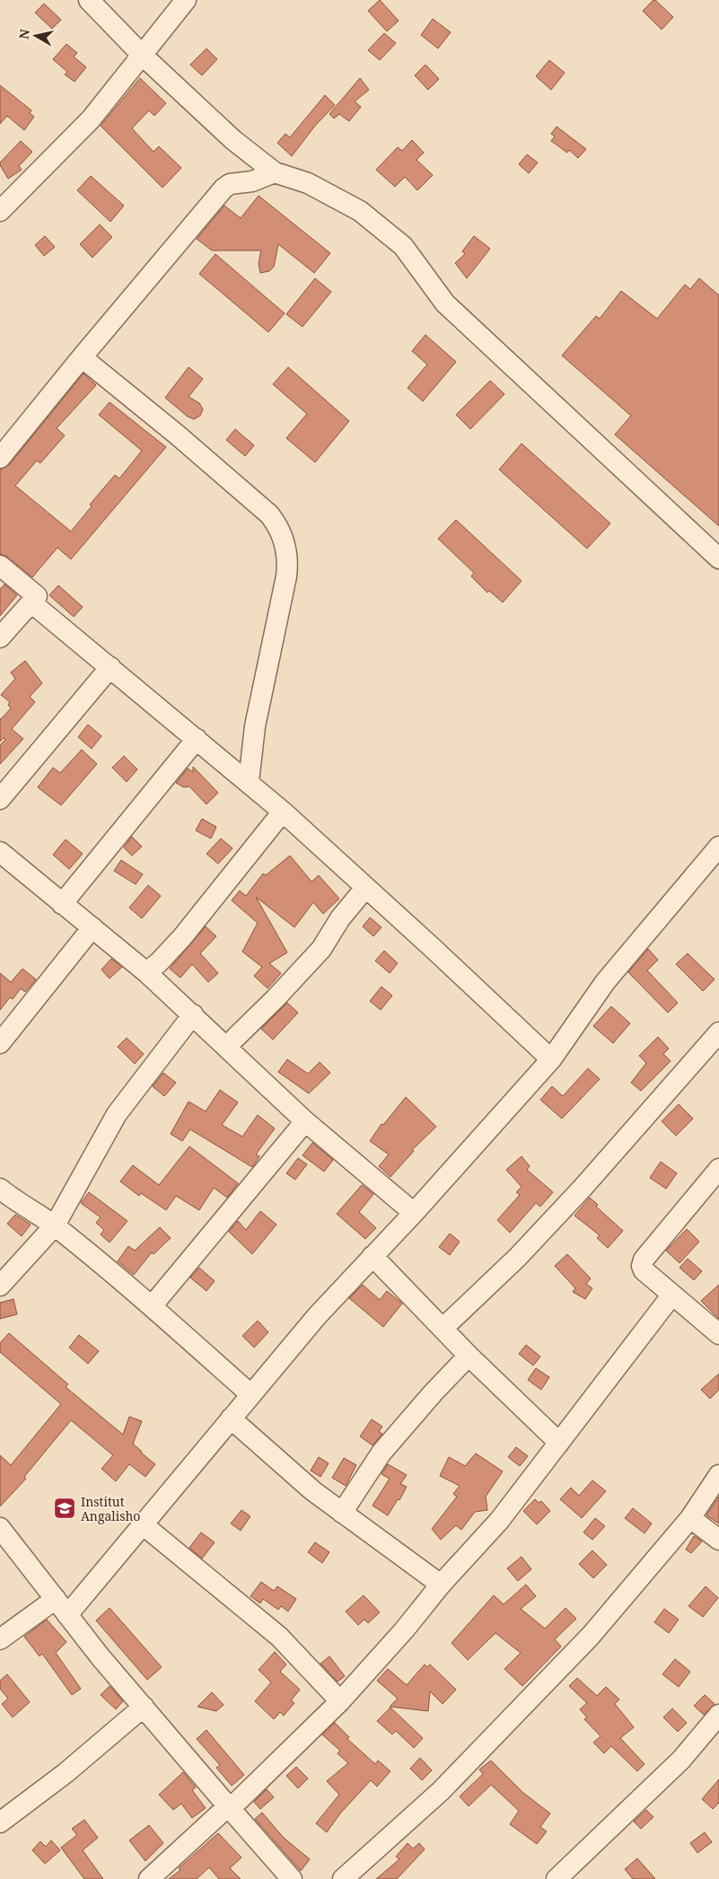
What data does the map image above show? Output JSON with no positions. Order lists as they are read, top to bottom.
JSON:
{
  "places": {
    "school or university": ["Institut Angalisho"]
  },
  "north": "left"
}
